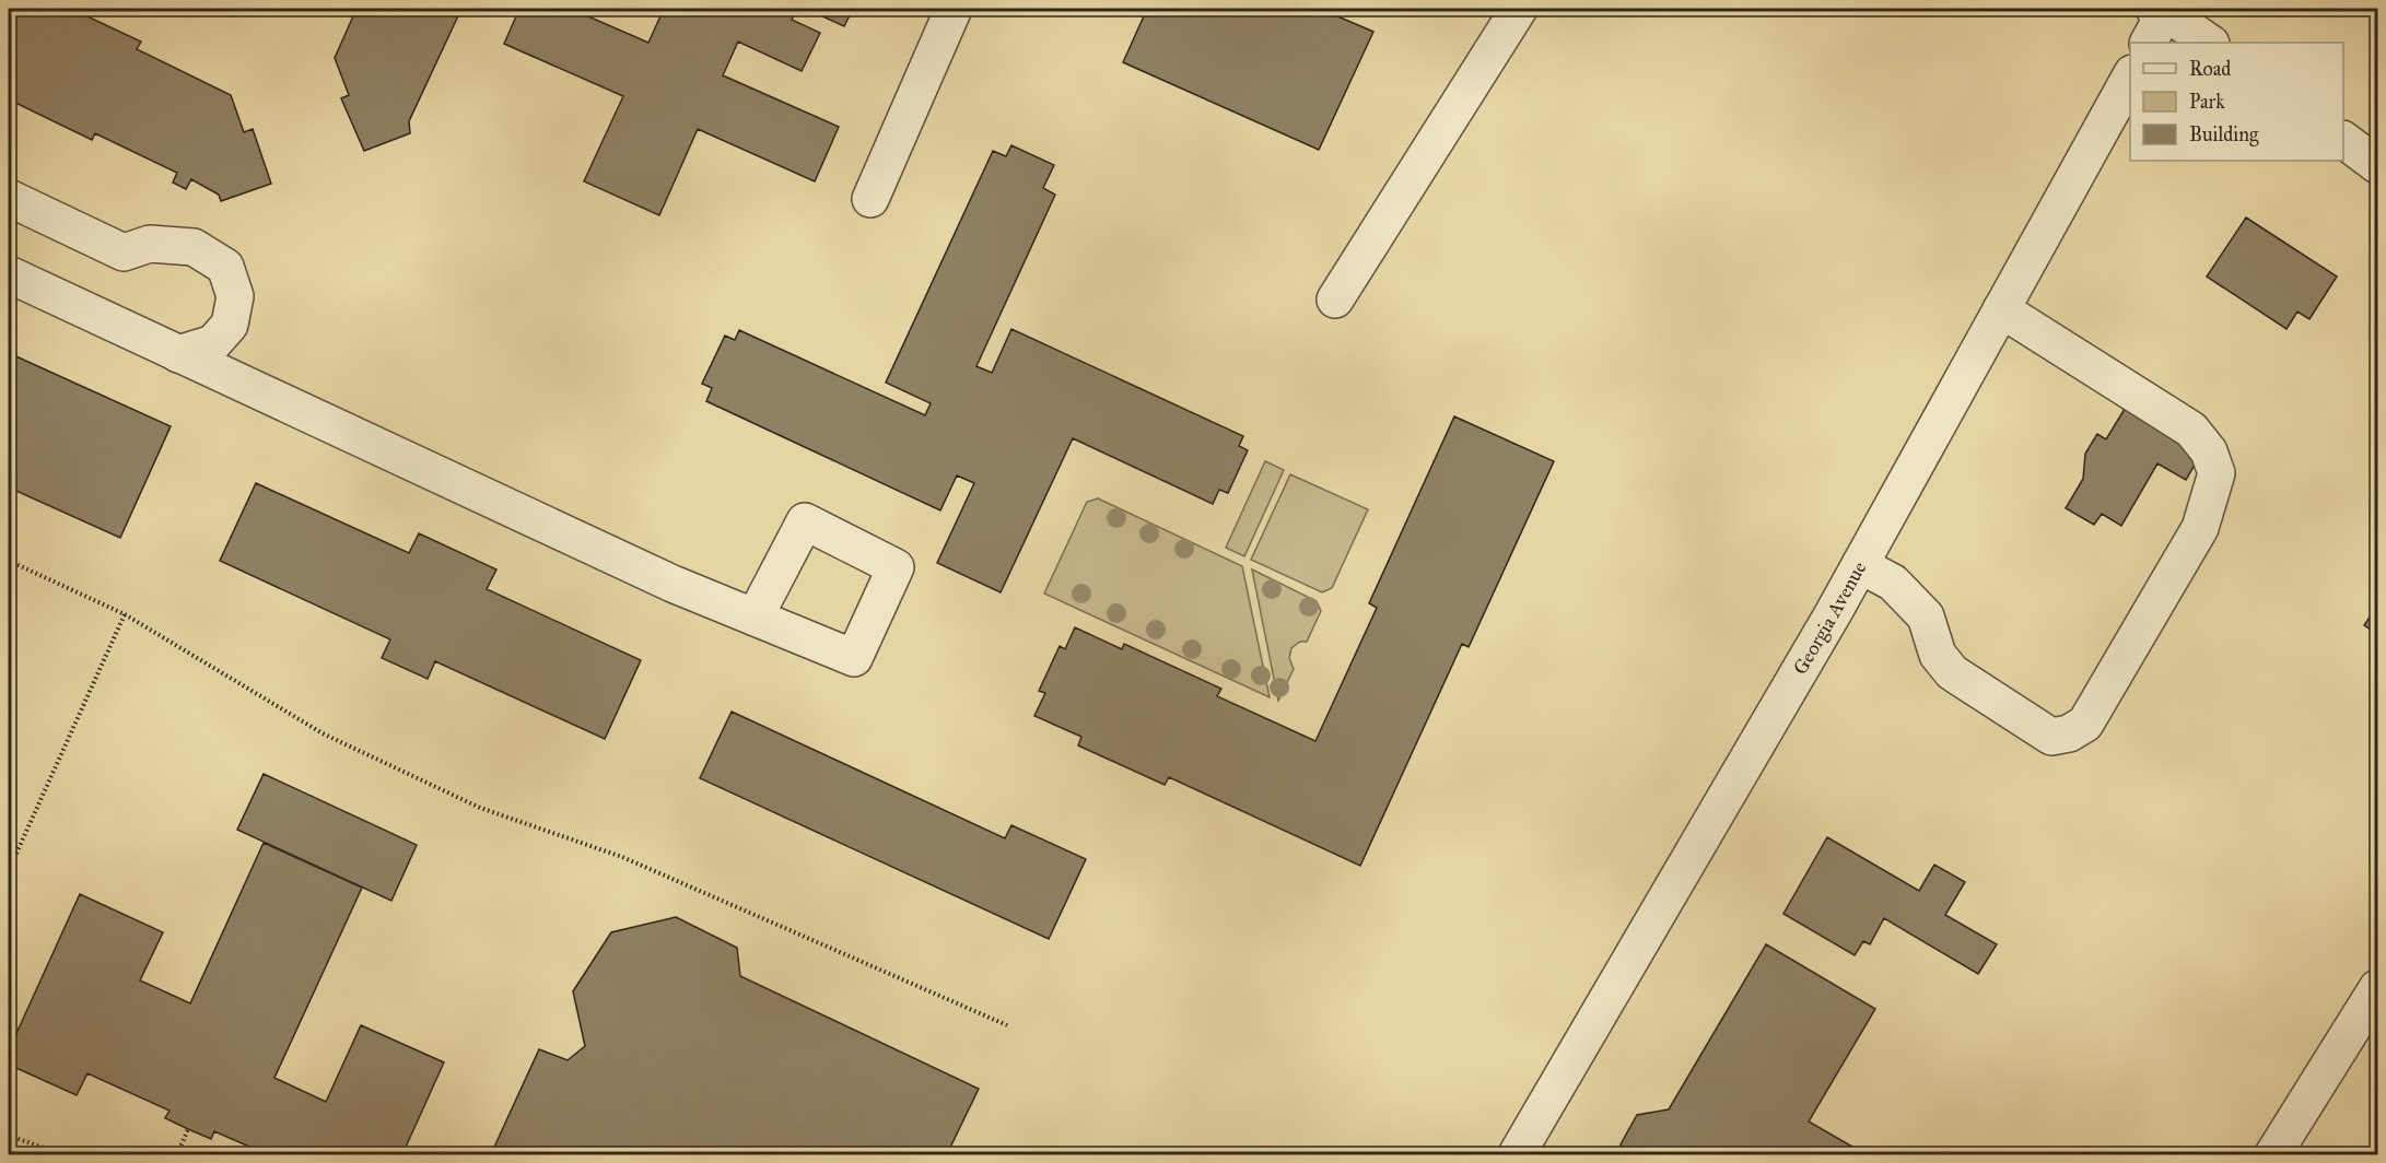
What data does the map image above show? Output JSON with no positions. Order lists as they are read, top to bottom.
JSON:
{
  "streets": {
    "street": ["Georgia Avenue"]
  },
  "legend": ["Road", "Park", "Building"]
}
